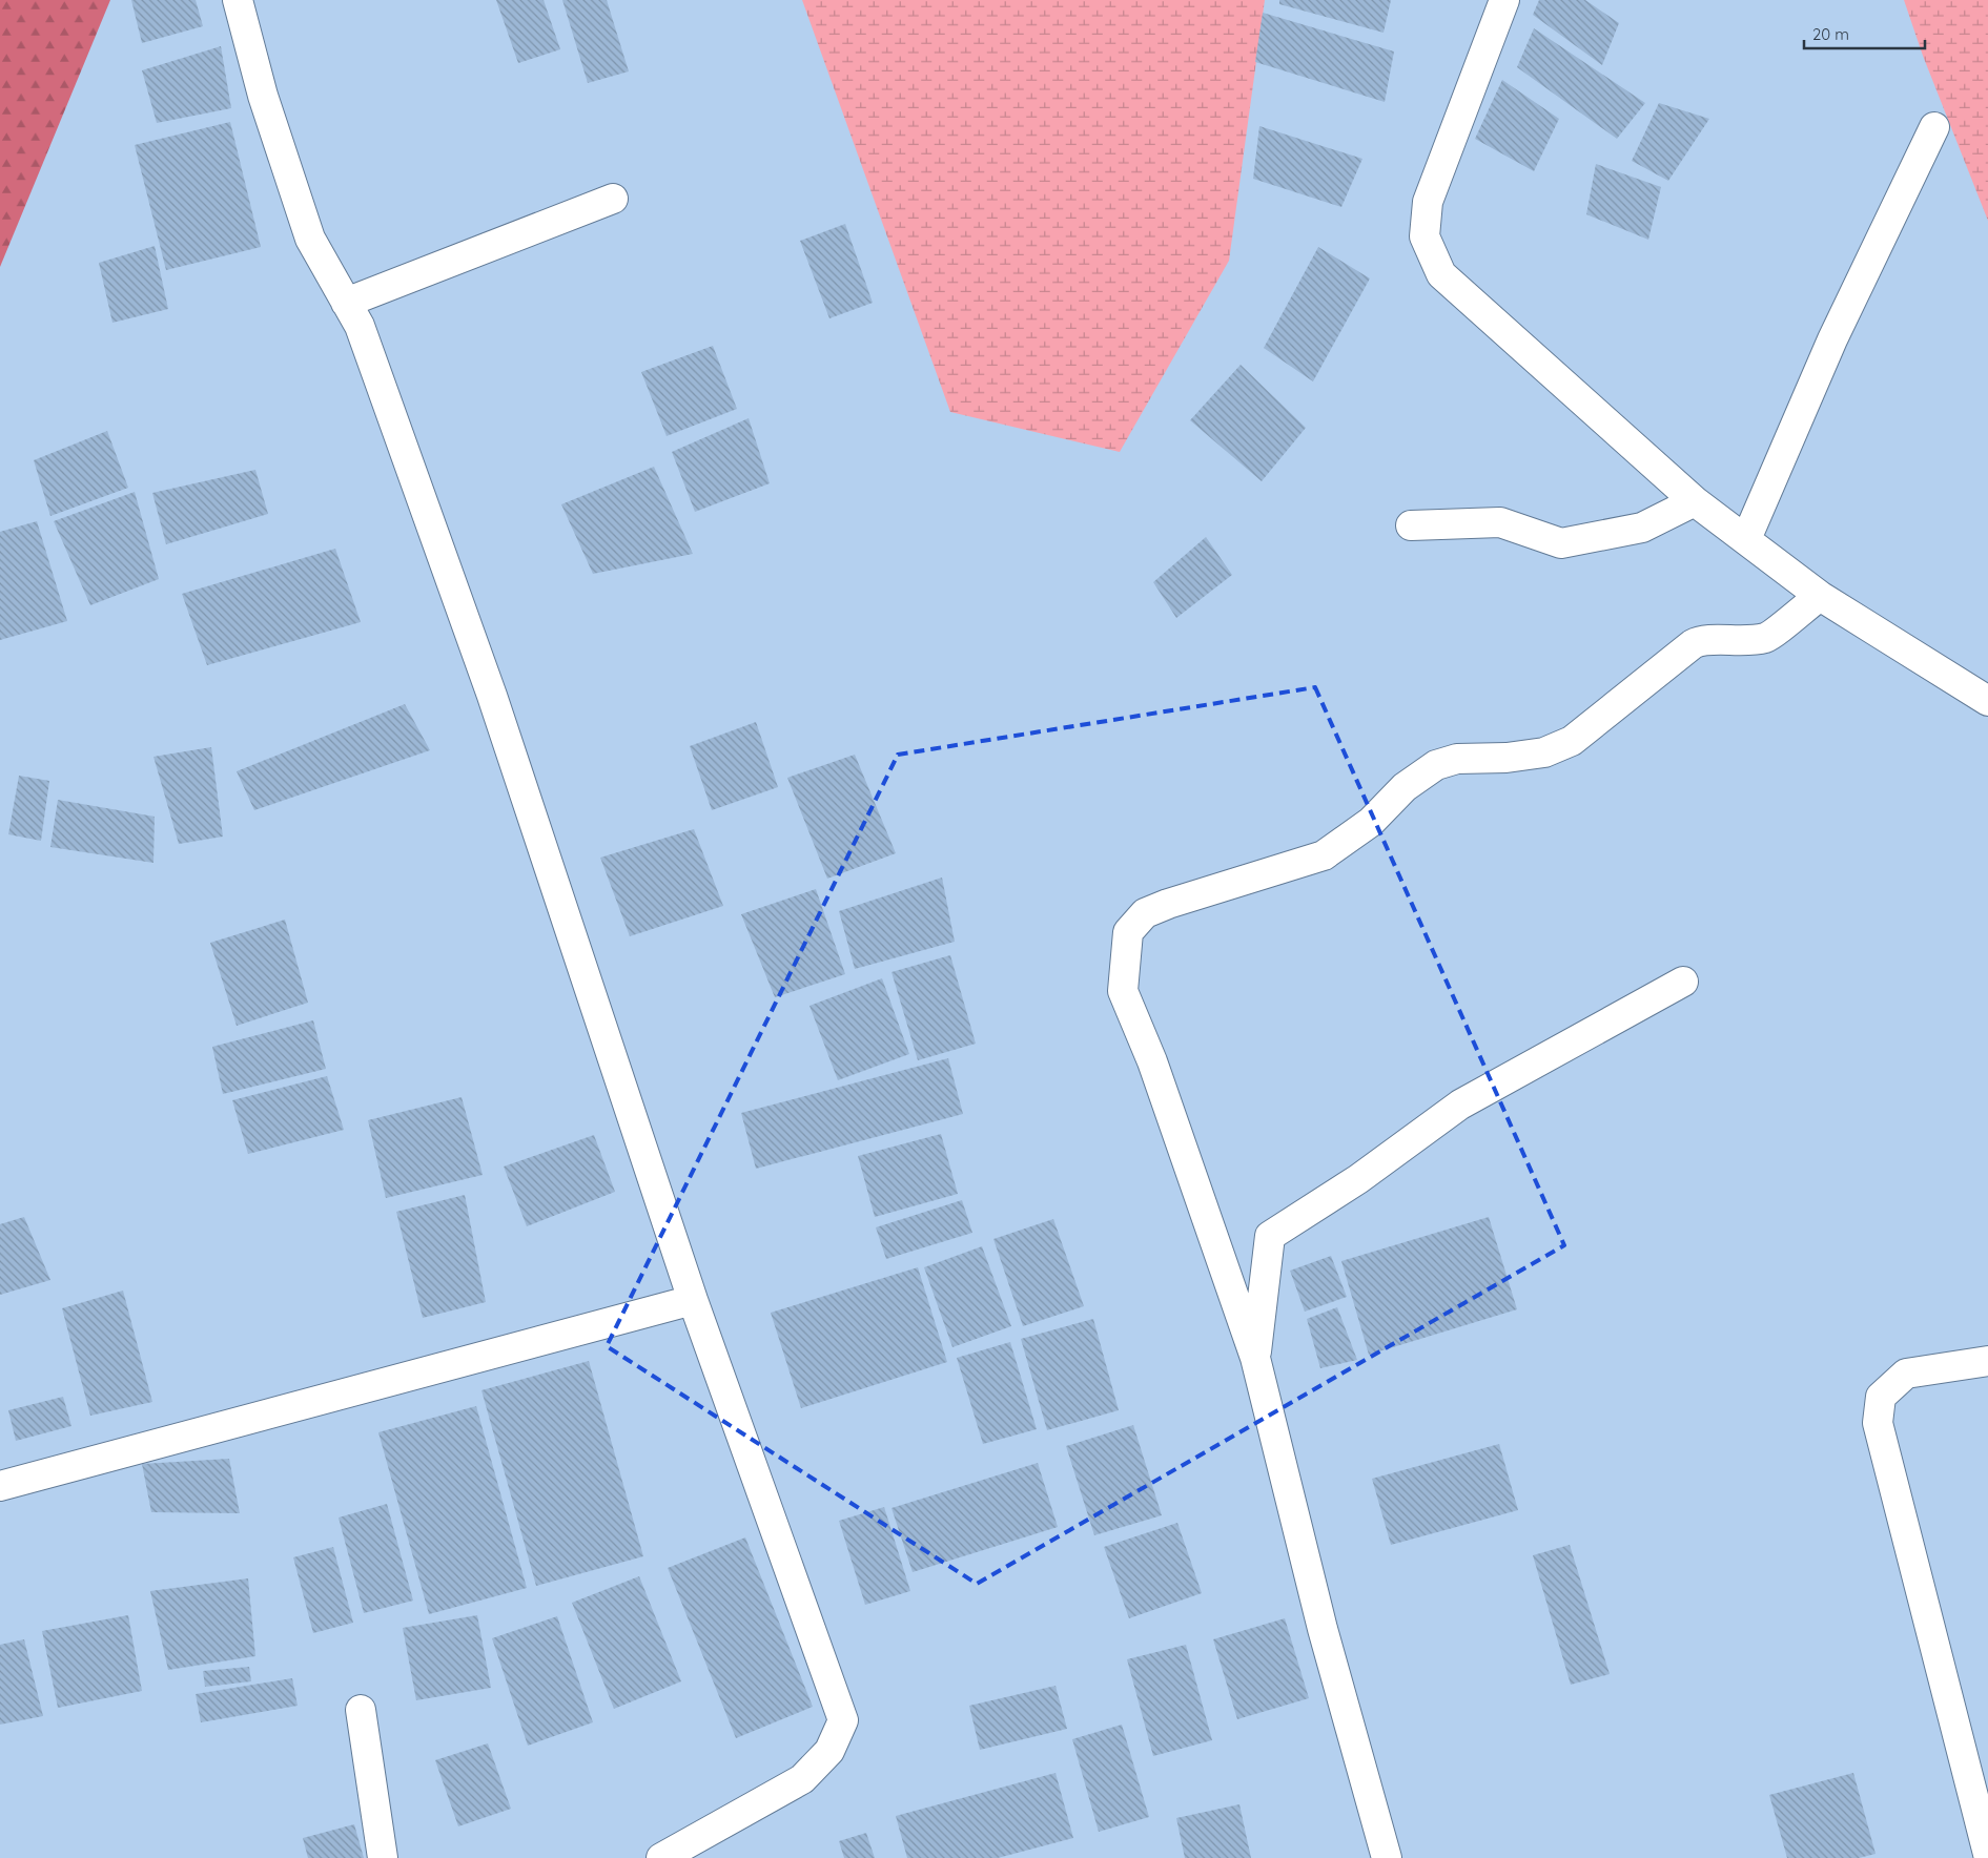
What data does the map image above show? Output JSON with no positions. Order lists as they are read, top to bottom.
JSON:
{
  "scale_bar": "20 m"
}
